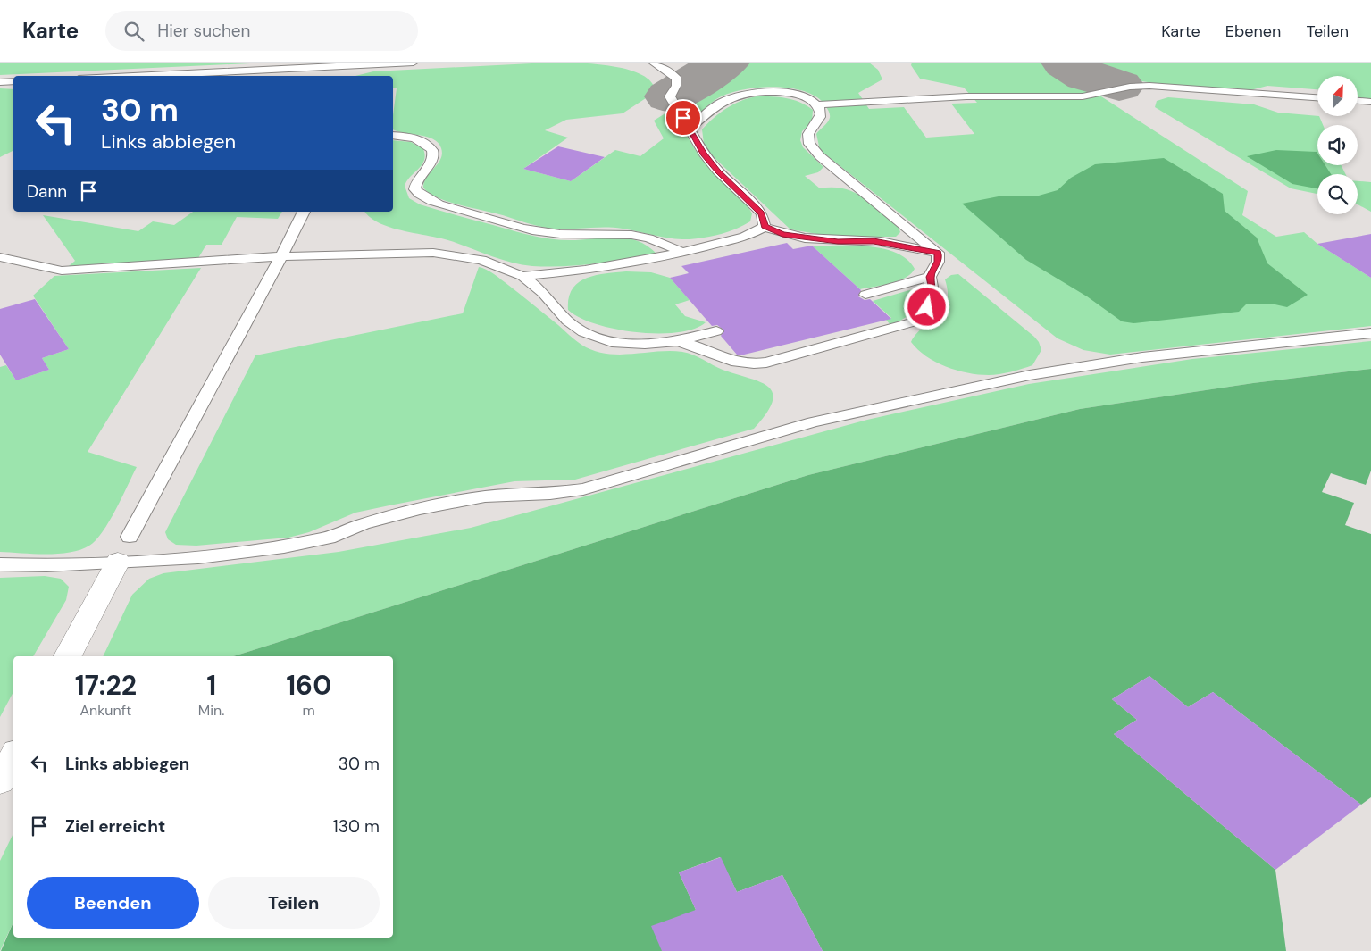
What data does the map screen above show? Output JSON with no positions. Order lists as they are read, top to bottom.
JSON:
{
  "north": "top right",
  "page": {
    "header": "Karte",
    "search": "Hier suchen",
    "nav": ["Karte", "Ebenen", "Teilen"],
    "turn": ["30 m", "Links abbiegen"],
    "then": "Dann",
    "eta": [
      "17:22",
      "Ankunft",
      "1",
      "Min.",
      "160",
      "m"
    ],
    "list": [
      {
        "name": "Links abbiegen",
        "value": "30 m"
      },
      {
        "name": "Ziel erreicht",
        "value": "130 m"
      }
    ],
    "buttons": ["Beenden", "Teilen"]
  }
}
